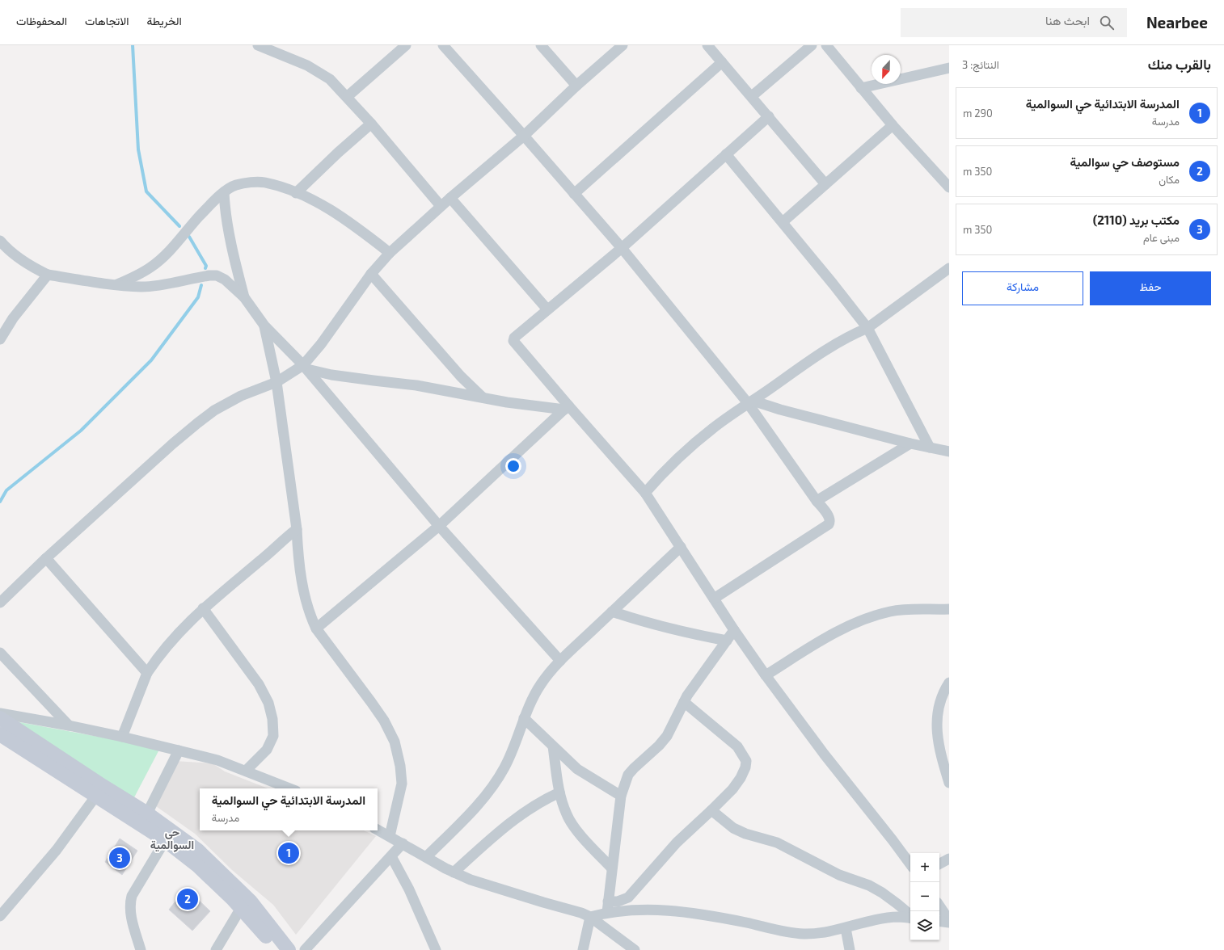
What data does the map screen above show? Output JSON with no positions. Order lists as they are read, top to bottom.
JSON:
{
  "districts": ["حي السوالمية"],
  "north": "bottom",
  "page": {
    "header": "Nearbee",
    "search": "ابحث هنا",
    "nav": ["الخريطة", "الاتجاهات", "المحفوظات"],
    "heading": ["بالقرب منك", "النتائج: 3"],
    "list": [
      {
        "mark": "1",
        "name": "المدرسة الابتدائية حي السوالمية",
        "note": "مدرسة",
        "value": "290 m"
      },
      {
        "mark": "2",
        "name": "مستوصف حي سوالمية",
        "note": "مكان",
        "value": "350 m"
      },
      {
        "mark": "3",
        "name": "مكتب بريد (2110)",
        "note": "مبنى عام",
        "value": "350 m"
      }
    ],
    "buttons": ["حفظ", "مشاركة"],
    "popup": ["المدرسة الابتدائية حي السوالمية", "مدرسة"],
    "pins": ["1", "3", "2"],
    "map_buttons": ["+", "−"]
  }
}
